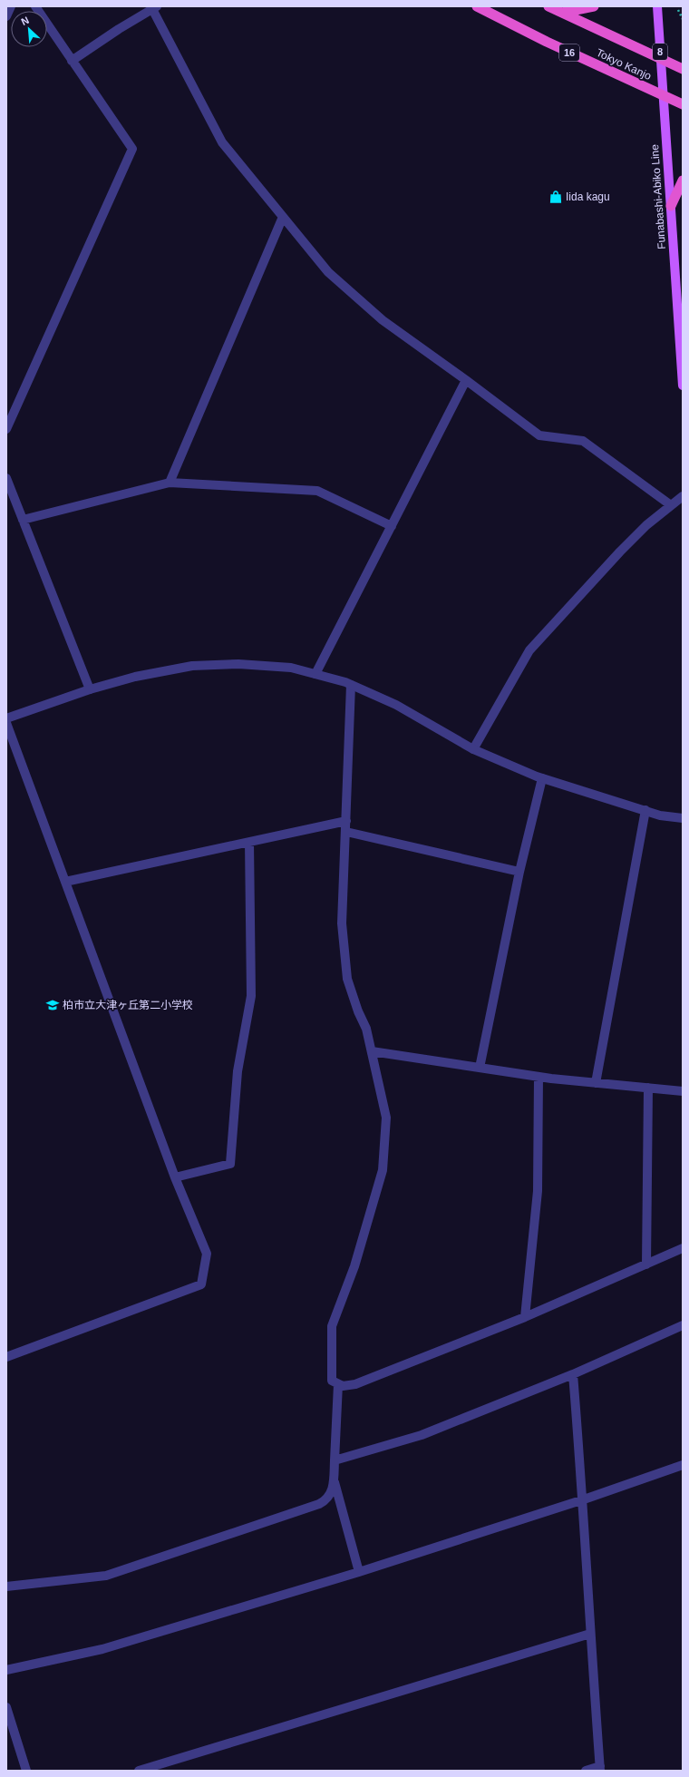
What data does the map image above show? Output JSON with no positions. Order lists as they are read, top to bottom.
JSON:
{
  "streets": {
    "highway": ["16", "Tokyo Kanjo"],
    "main road": ["8", "Funabashi-Abiko Line"]
  },
  "crossings": [
    ["Tokyo Kanjo", "Funabashi-Abiko Line"]
  ],
  "places": {
    "shop": ["Iida kagu"],
    "school or university": ["柏市立大津ヶ丘第二小学校"]
  },
  "north": "top left"
}
